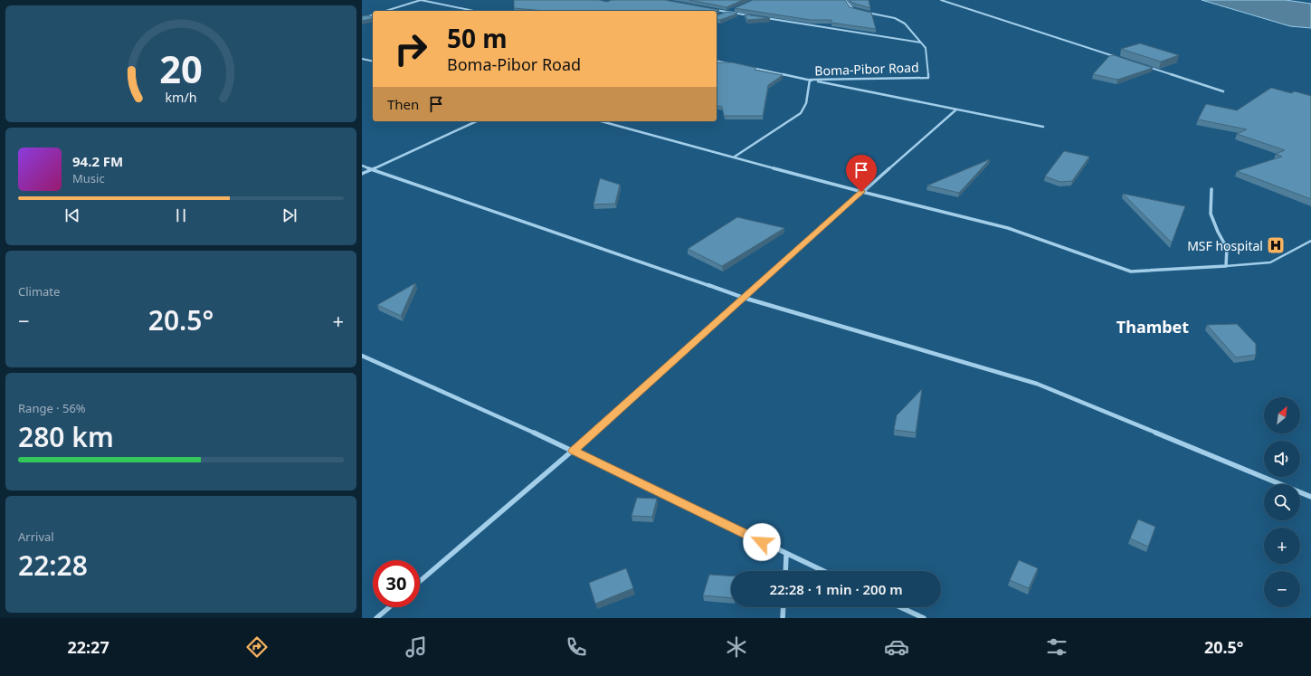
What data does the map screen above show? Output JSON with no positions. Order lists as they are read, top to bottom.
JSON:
{
  "streets": {
    "street": ["Boma-Pibor Road"]
  },
  "districts": ["Thambet"],
  "places": {
    "hospital": ["MSF hospital"]
  },
  "north": "top right",
  "page": {
    "turn": ["50 m", "Boma-Pibor Road"],
    "then": "Then",
    "song": ["94.2 FM", "Music"],
    "tile": [
      "Climate",
      ["Range · 56%", "280 km"],
      ["Arrival", "22:28"]
    ],
    "heat": ["−", "20.5°", "+"],
    "map_buttons": ["+", "−"],
    "limit": "30",
    "trip": "22:28 · 1 min · 200 m",
    "tabs": ["22:27", "20.5°"],
    "gauge": ["20", "km/h"]
  }
}
